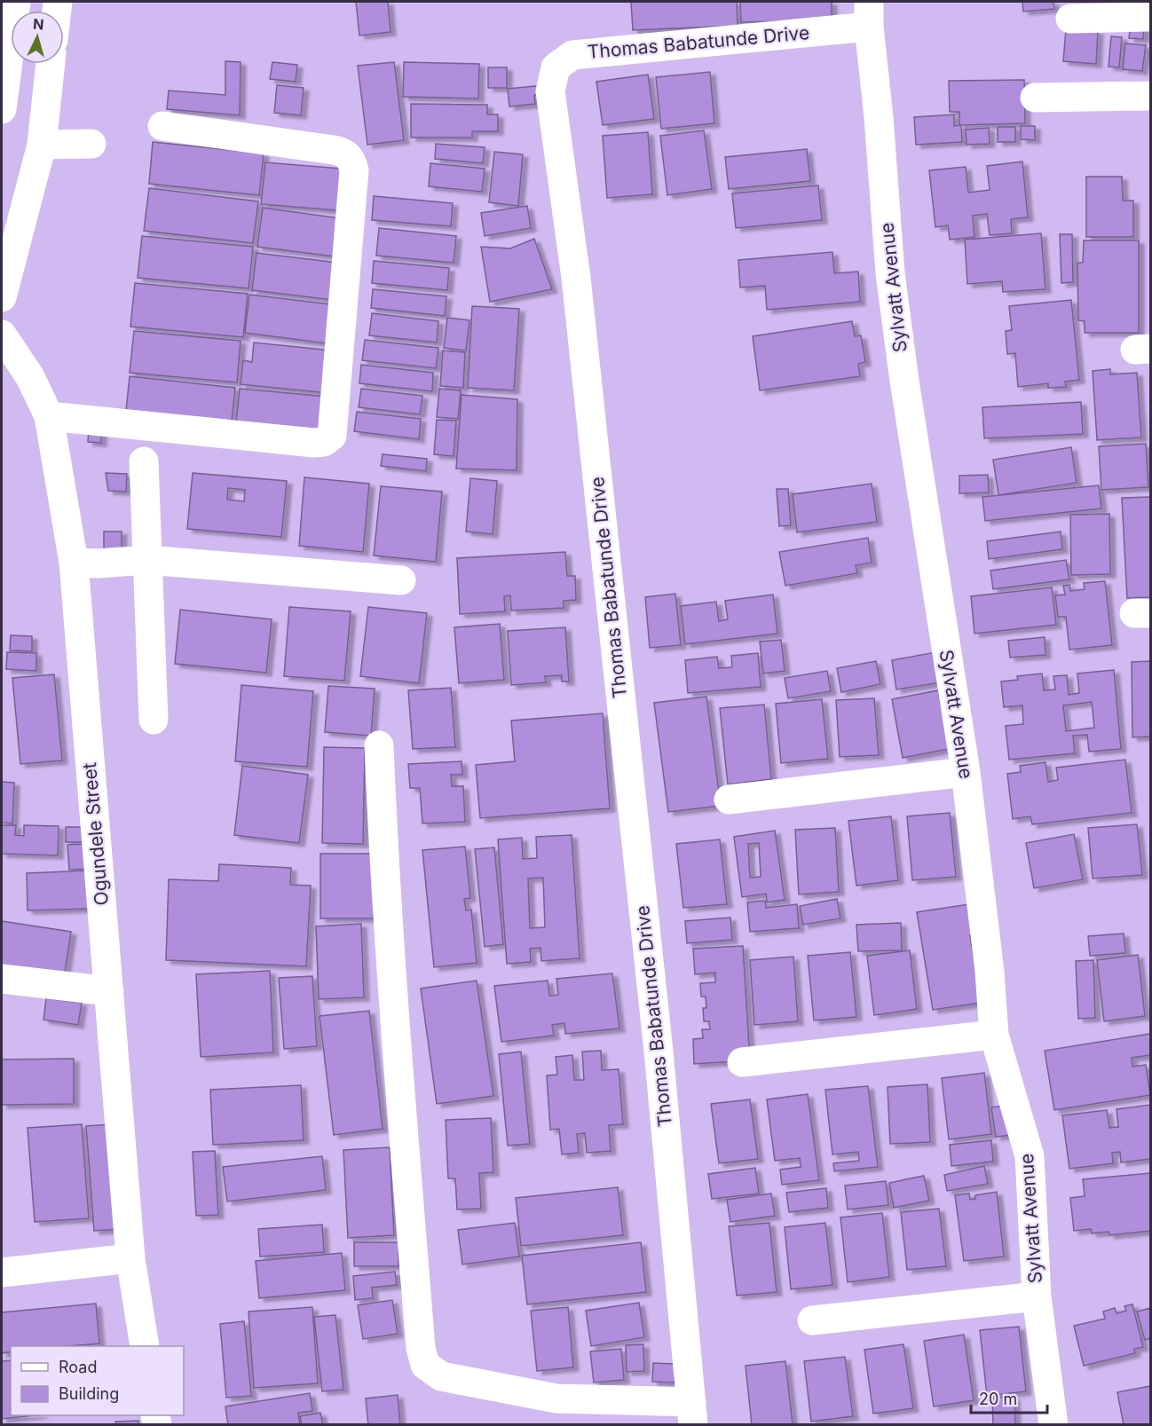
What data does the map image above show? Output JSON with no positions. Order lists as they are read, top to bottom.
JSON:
{
  "streets": {
    "main road": ["Thomas Babatunde Drive", "Sylvatt Avenue", "Ogundele Street"]
  },
  "crossings": [
    ["Thomas Babatunde Drive", "Sylvatt Avenue"]
  ],
  "legend": ["Road", "Building"],
  "scale_bar": "20 m",
  "north": "top"
}
